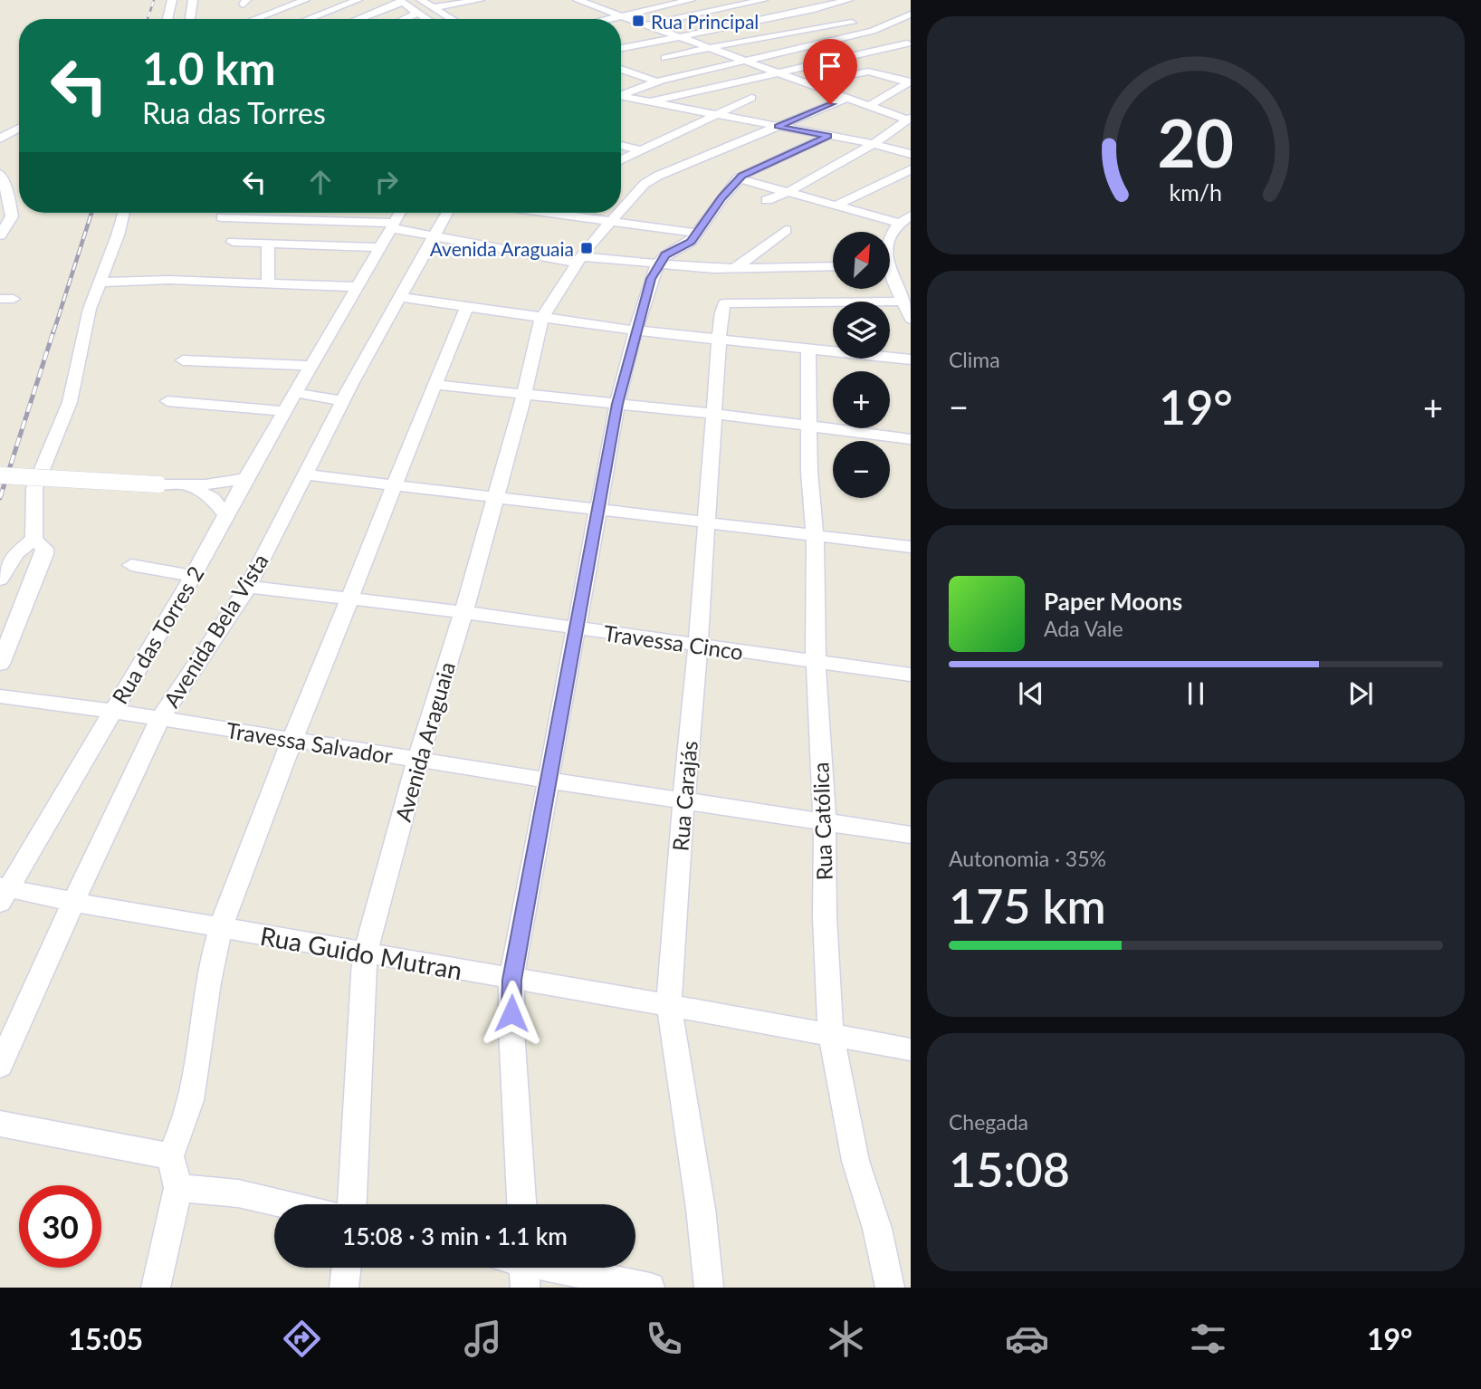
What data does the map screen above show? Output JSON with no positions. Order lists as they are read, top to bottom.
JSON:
{
  "streets": {
    "street": [
      "Avenida Bela Vista",
      "Rua das Torres 2",
      "Travessa Cinco",
      "Avenida Araguaia",
      "Travessa Salvador",
      "Rua Carajás",
      "Rua Católica",
      "Rua Guido Mutran"
    ]
  },
  "crossings": [
    ["Avenida Bela Vista", "Travessa Cinco"],
    ["Avenida Bela Vista", "Travessa Salvador"],
    ["Avenida Bela Vista", "Rua Guido Mutran"],
    ["Rua das Torres 2", "Travessa Salvador"],
    ["Rua das Torres 2", "Rua Guido Mutran"],
    ["Travessa Cinco", "Avenida Araguaia"],
    ["Travessa Cinco", "Rua Carajás"],
    ["Travessa Cinco", "Rua Católica"],
    ["Avenida Araguaia", "Travessa Salvador"],
    ["Avenida Araguaia", "Rua Guido Mutran"],
    ["Travessa Salvador", "Rua Carajás"],
    ["Travessa Salvador", "Rua Católica"],
    ["Rua Carajás", "Rua Guido Mutran"],
    ["Rua Católica", "Rua Guido Mutran"]
  ],
  "places": {
    "transit": ["Rua Principal", "Avenida Araguaia"]
  },
  "north": "top right",
  "page": {
    "turn": ["1.0 km", "Rua das Torres"],
    "map_buttons": ["+", "−"],
    "tile": [
      "Clima",
      ["Autonomia · 35%", "175 km"],
      ["Chegada", "15:08"]
    ],
    "heat": ["−", "19°", "+"],
    "song": ["Paper Moons", "Ada Vale"],
    "limit": "30",
    "trip": "15:08 · 3 min · 1.1 km",
    "tabs": ["15:05", "19°"],
    "gauge": ["20", "km/h"]
  }
}
